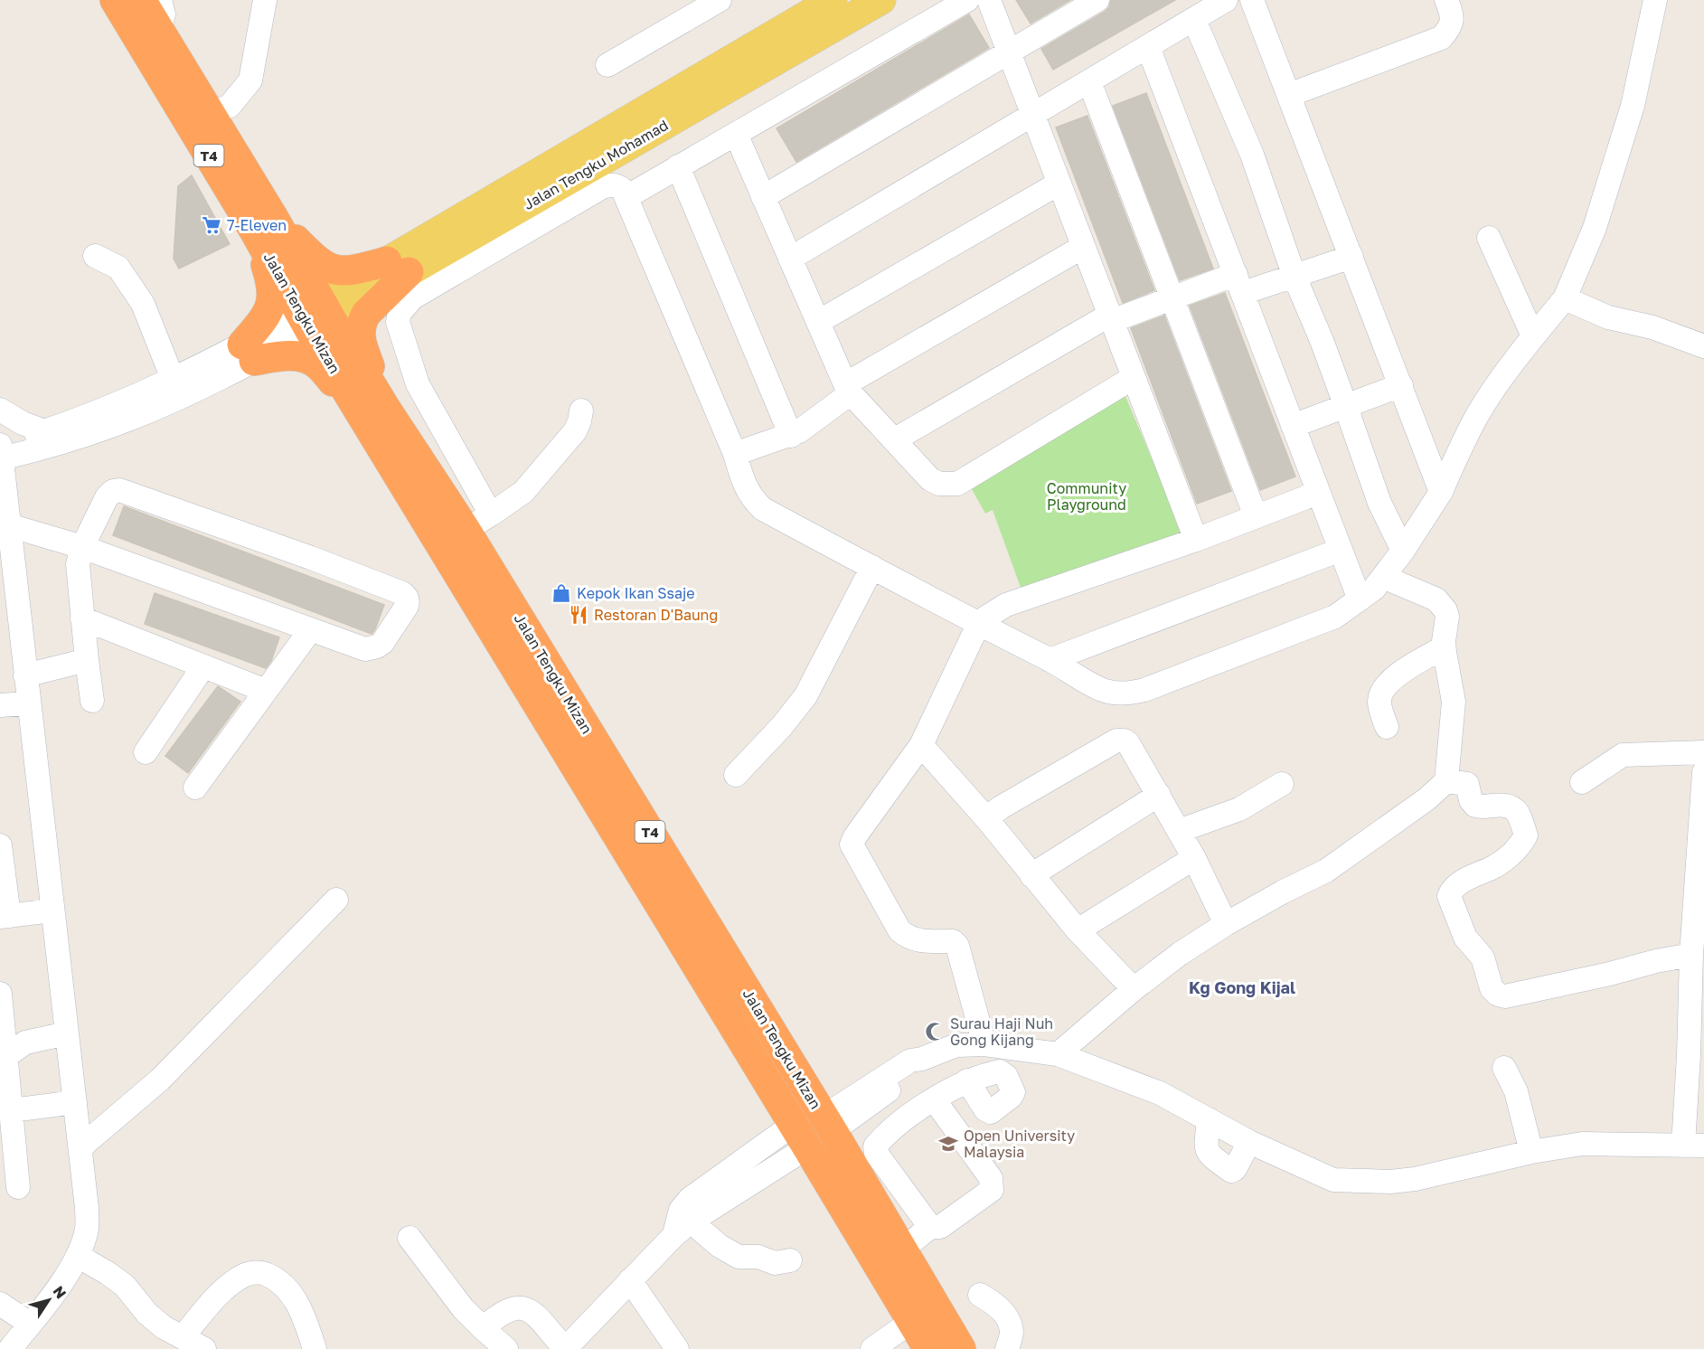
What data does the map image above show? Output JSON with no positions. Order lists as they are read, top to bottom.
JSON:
{
  "streets": {
    "highway": ["T4", "Jalan Tengku Mizan"],
    "main road": ["Jalan Tengku Mohamad"]
  },
  "crossings": [
    ["Jalan Tengku Mohamad", "Jalan Tengku Mizan"]
  ],
  "districts": ["Kg Gong Kijal"],
  "parks": ["Community Playground"],
  "places": {
    "supermarket": ["7-Eleven"],
    "shop": ["Kepok Ikan Ssaje"],
    "restaurant": ["Restoran D'Baung"],
    "mosque": ["Surau Haji Nuh Gong Kijang"],
    "school or university": ["Open University Malaysia"]
  },
  "north": "top right"
}
